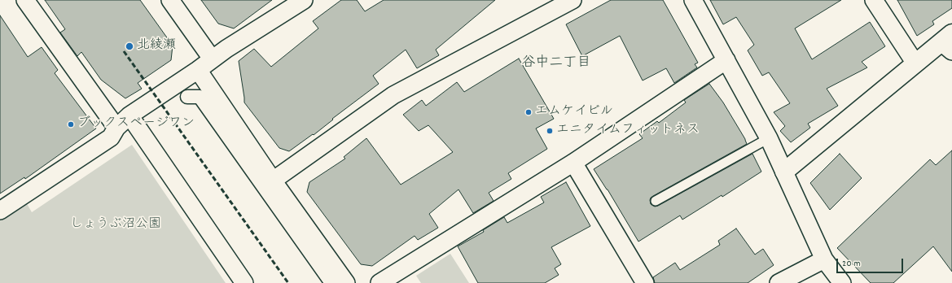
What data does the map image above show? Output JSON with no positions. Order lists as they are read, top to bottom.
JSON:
{
  "districts": ["谷中二丁目"],
  "parks": ["しょうぶ沼公園"],
  "places": [
    "北綾瀬",
    "エムケイビル",
    "ブックスページワン",
    "エニタイムフィットネス"
  ],
  "scale_bar": "20 m"
}
